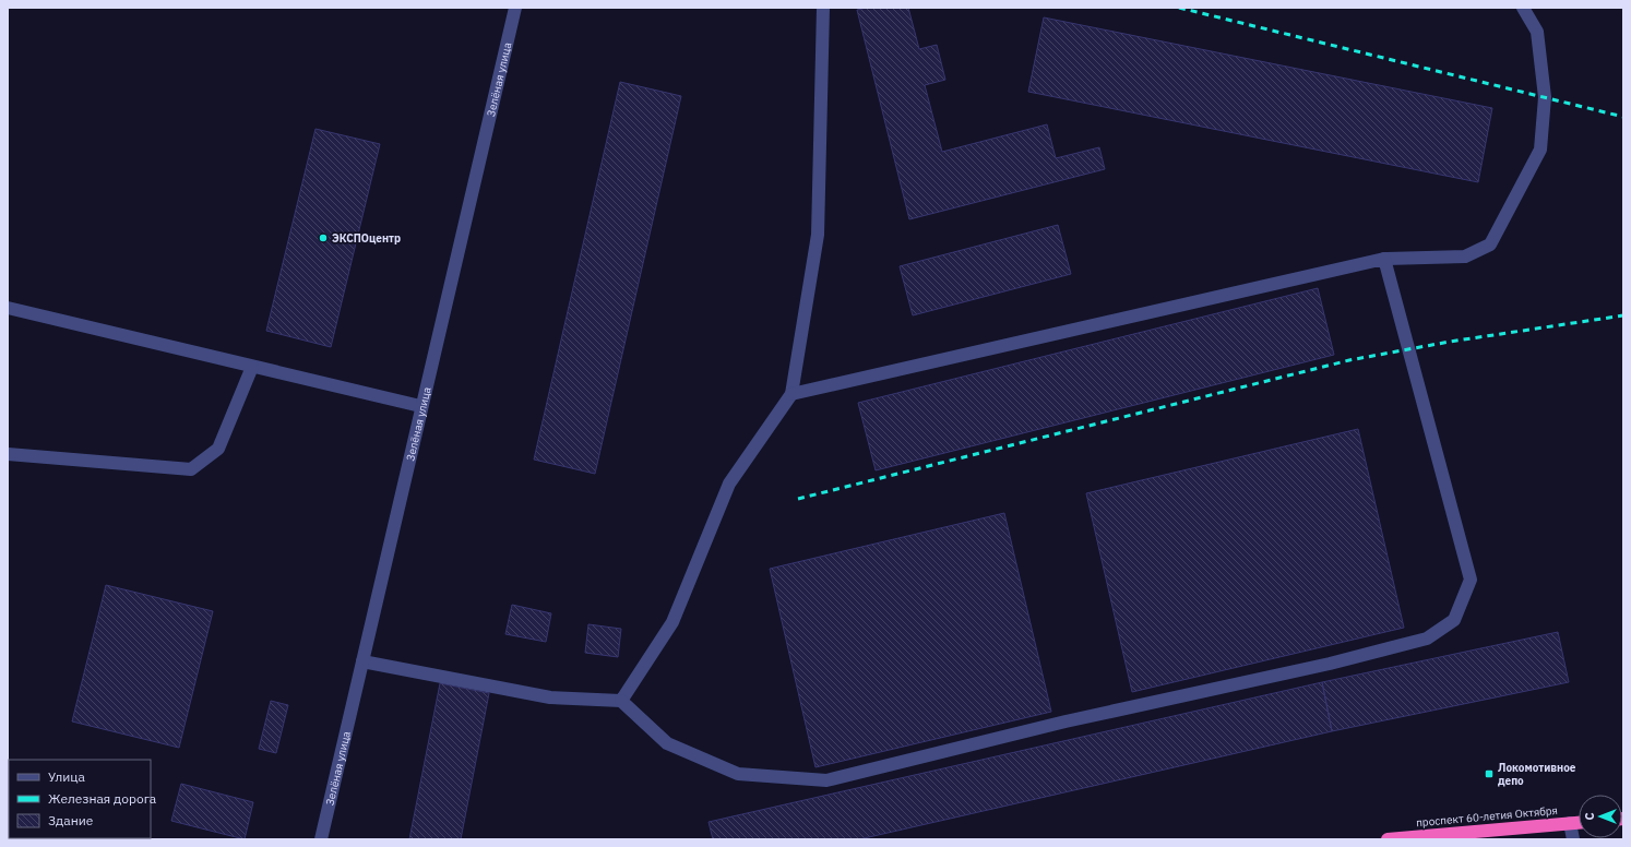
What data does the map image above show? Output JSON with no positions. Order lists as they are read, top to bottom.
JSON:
{
  "streets": {
    "highway": ["проспект 60-летия Октября"],
    "street": ["Зелёная улица"]
  },
  "places": {
    "other": ["ЭКСПОцентр"],
    "transit": ["Локомотивное депо"]
  },
  "legend": ["Улица", "Железная дорога", "Здание"],
  "north": "left"
}
